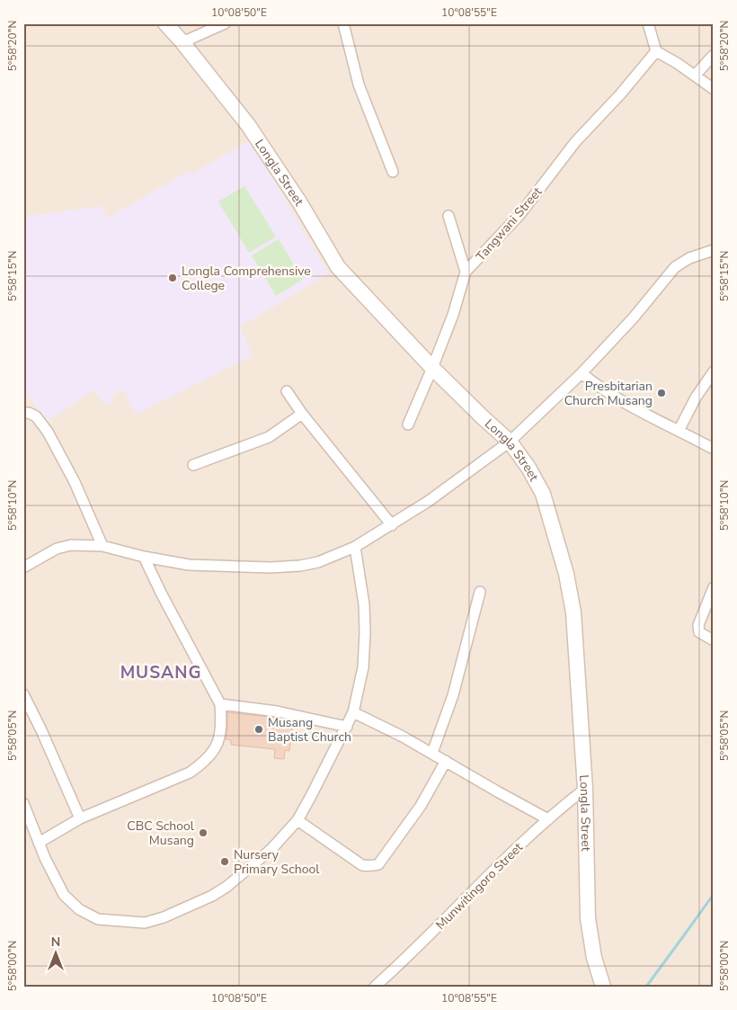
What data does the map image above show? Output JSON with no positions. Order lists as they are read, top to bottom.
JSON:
{
  "streets": {
    "main road": ["Longla Street"],
    "street": ["Tangwani Street", "Munwitingoro Street"]
  },
  "crossings": [
    ["Longla Street", "Tangwani Street"],
    ["Longla Street", "Munwitingoro Street"]
  ],
  "districts": ["MUSANG"],
  "places": [
    "Longla Comprehensive College",
    "Presbitarian Church Musang",
    "Musang Baptist Church",
    "CBC School Musang",
    "Nursery Primary School"
  ],
  "north": "top",
  "coordinates": [
    "10°08'50\"E",
    "10°08'55\"E",
    "5°58'20\"N",
    "5°58'15\"N",
    "5°58'10\"N",
    "5°58'05\"N",
    "5°58'00\"N"
  ]
}
